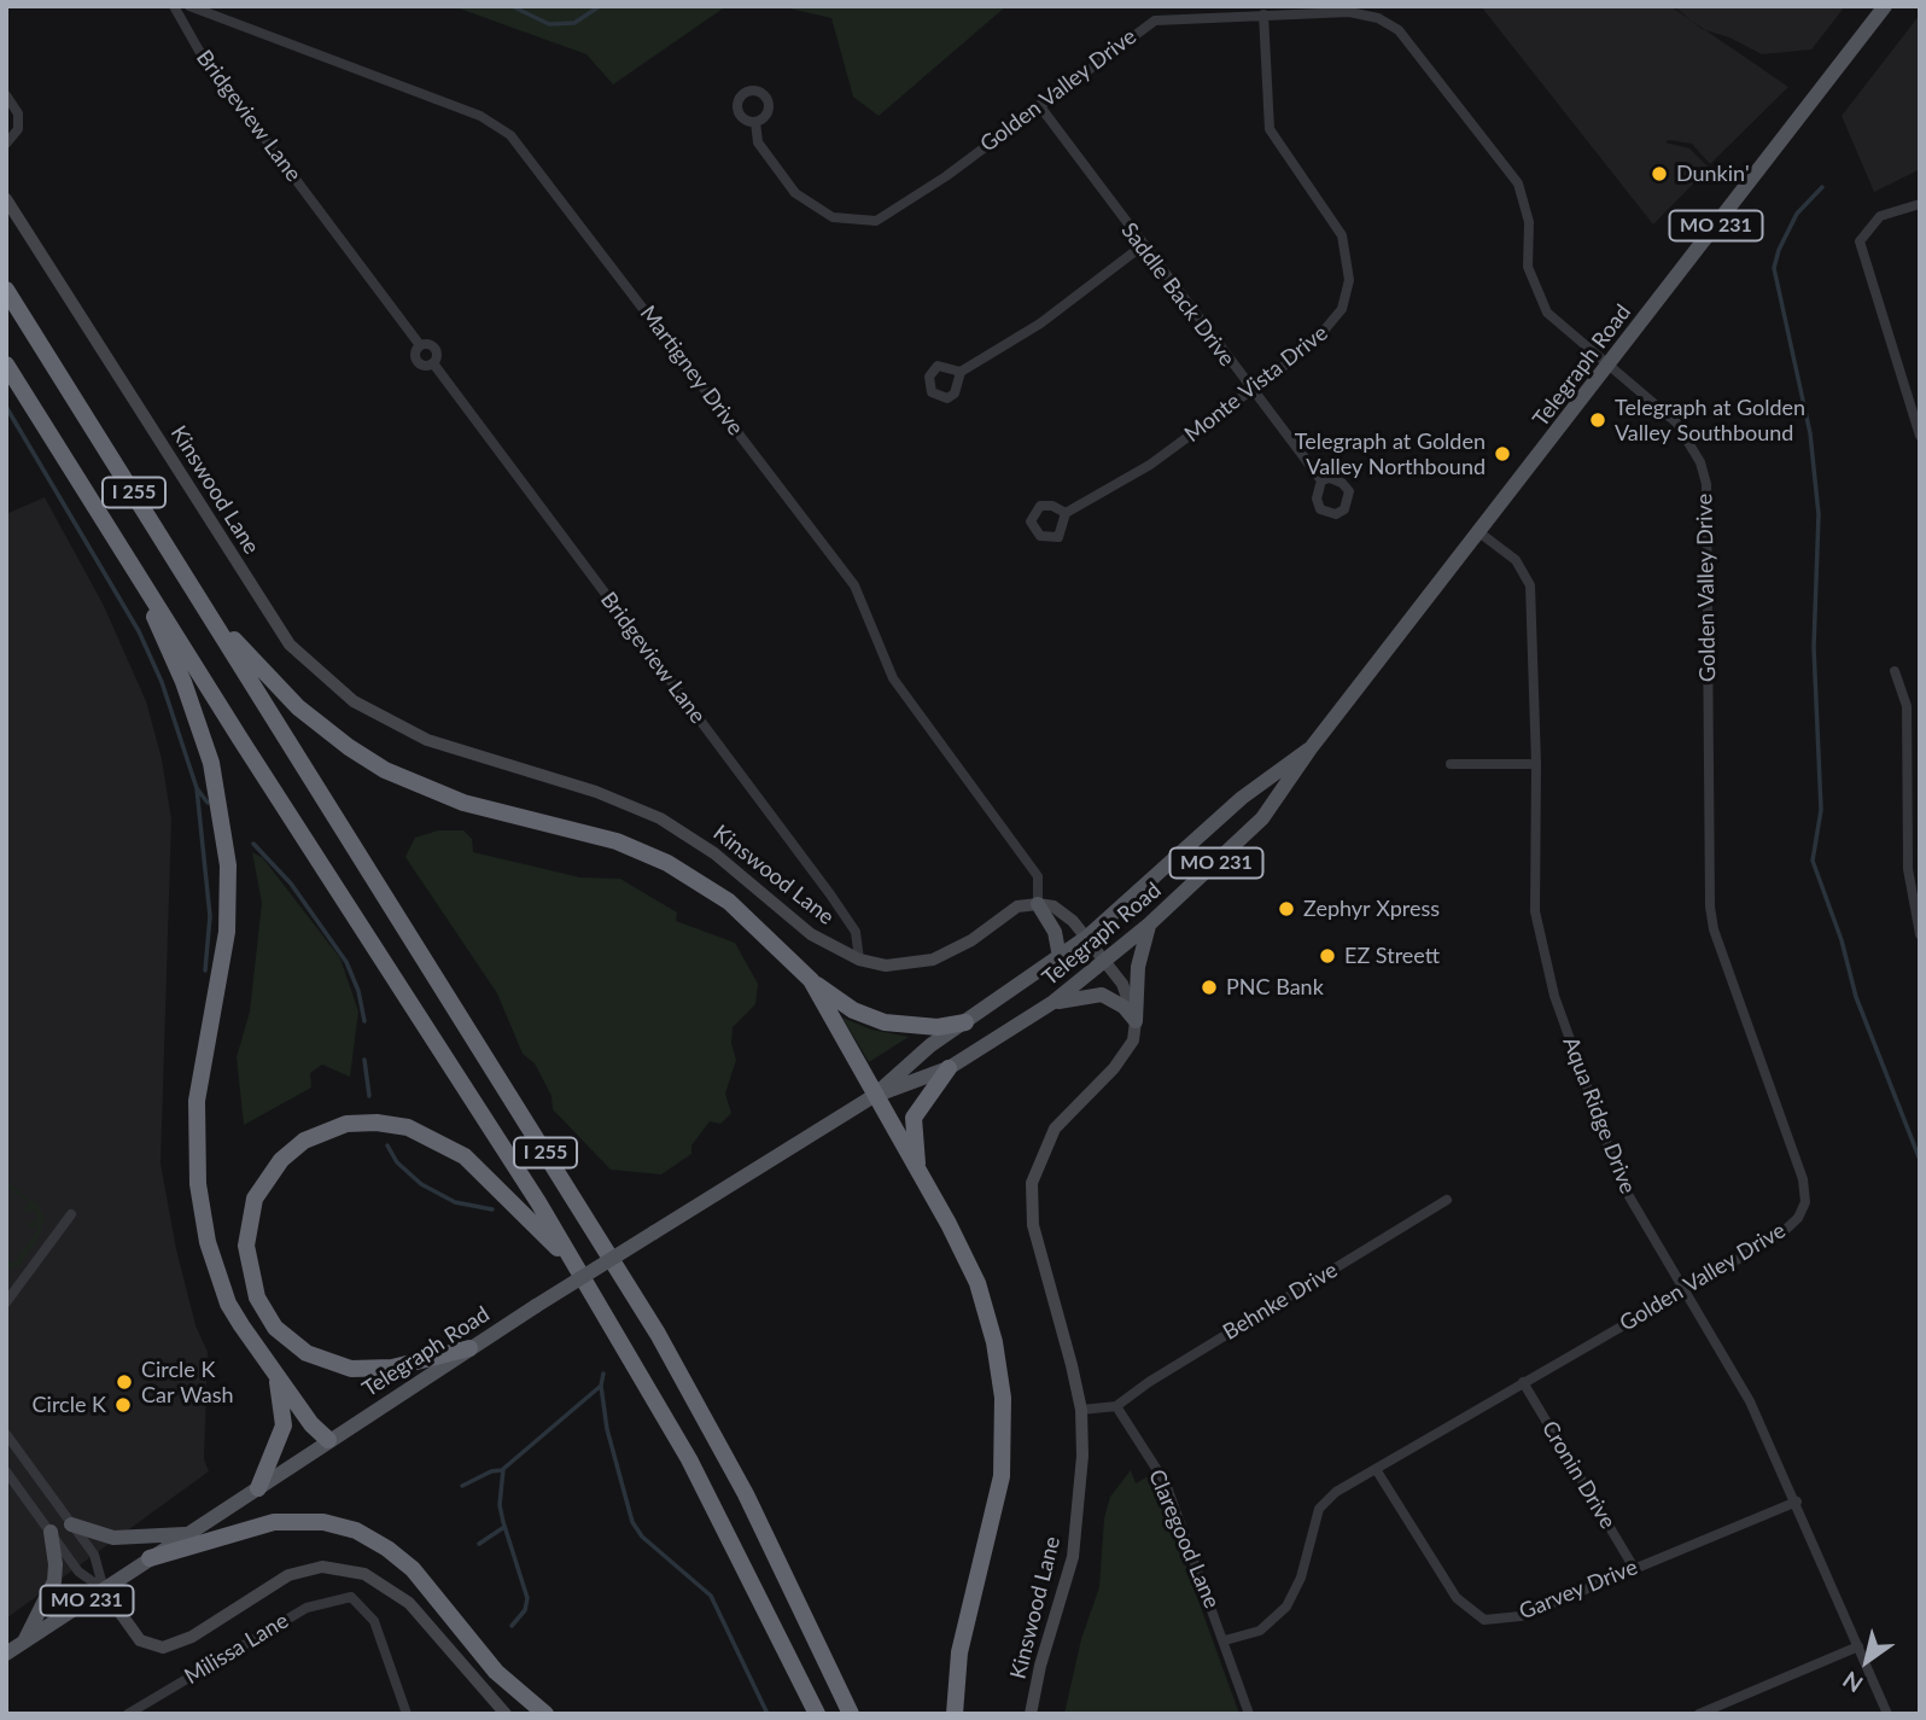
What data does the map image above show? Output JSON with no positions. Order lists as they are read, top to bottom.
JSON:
{
  "streets": {
    "highway": ["I 255"],
    "main road": ["MO 231", "Telegraph Road"],
    "street": [
      "Golden Valley Drive",
      "Bridgeview Lane",
      "Saddle Back Drive",
      "Martigney Drive",
      "Monte Vista Drive",
      "Kinswood Lane",
      "Aqua Ridge Drive",
      "Behnke Drive",
      "Cronin Drive",
      "Claregood Lane",
      "Garvey Drive",
      "Milissa Lane"
    ]
  },
  "crossings": [
    ["Golden Valley Drive", "Saddle Back Drive"],
    ["Golden Valley Drive", "Telegraph Road"],
    ["Golden Valley Drive", "Monte Vista Drive"],
    ["Golden Valley Drive", "Aqua Ridge Drive"],
    ["Golden Valley Drive", "Cronin Drive"],
    ["Golden Valley Drive", "Claregood Lane"],
    ["Golden Valley Drive", "Garvey Drive"],
    ["Bridgeview Lane", "Kinswood Lane"],
    ["Saddle Back Drive", "Monte Vista Drive"],
    ["Telegraph Road", "Aqua Ridge Drive"],
    ["Martigney Drive", "Kinswood Lane"],
    ["Aqua Ridge Drive", "Garvey Drive"],
    ["Behnke Drive", "Claregood Lane"],
    ["Cronin Drive", "Garvey Drive"]
  ],
  "places": [
    "Dunkin'",
    "Telegraph at Golden Valley Southbound",
    "Telegraph at Golden Valley Northbound",
    "Zephyr Xpress",
    "EZ Streett",
    "PNC Bank",
    "Circle K Car Wash",
    "Circle K"
  ],
  "north": "bottom left"
}
